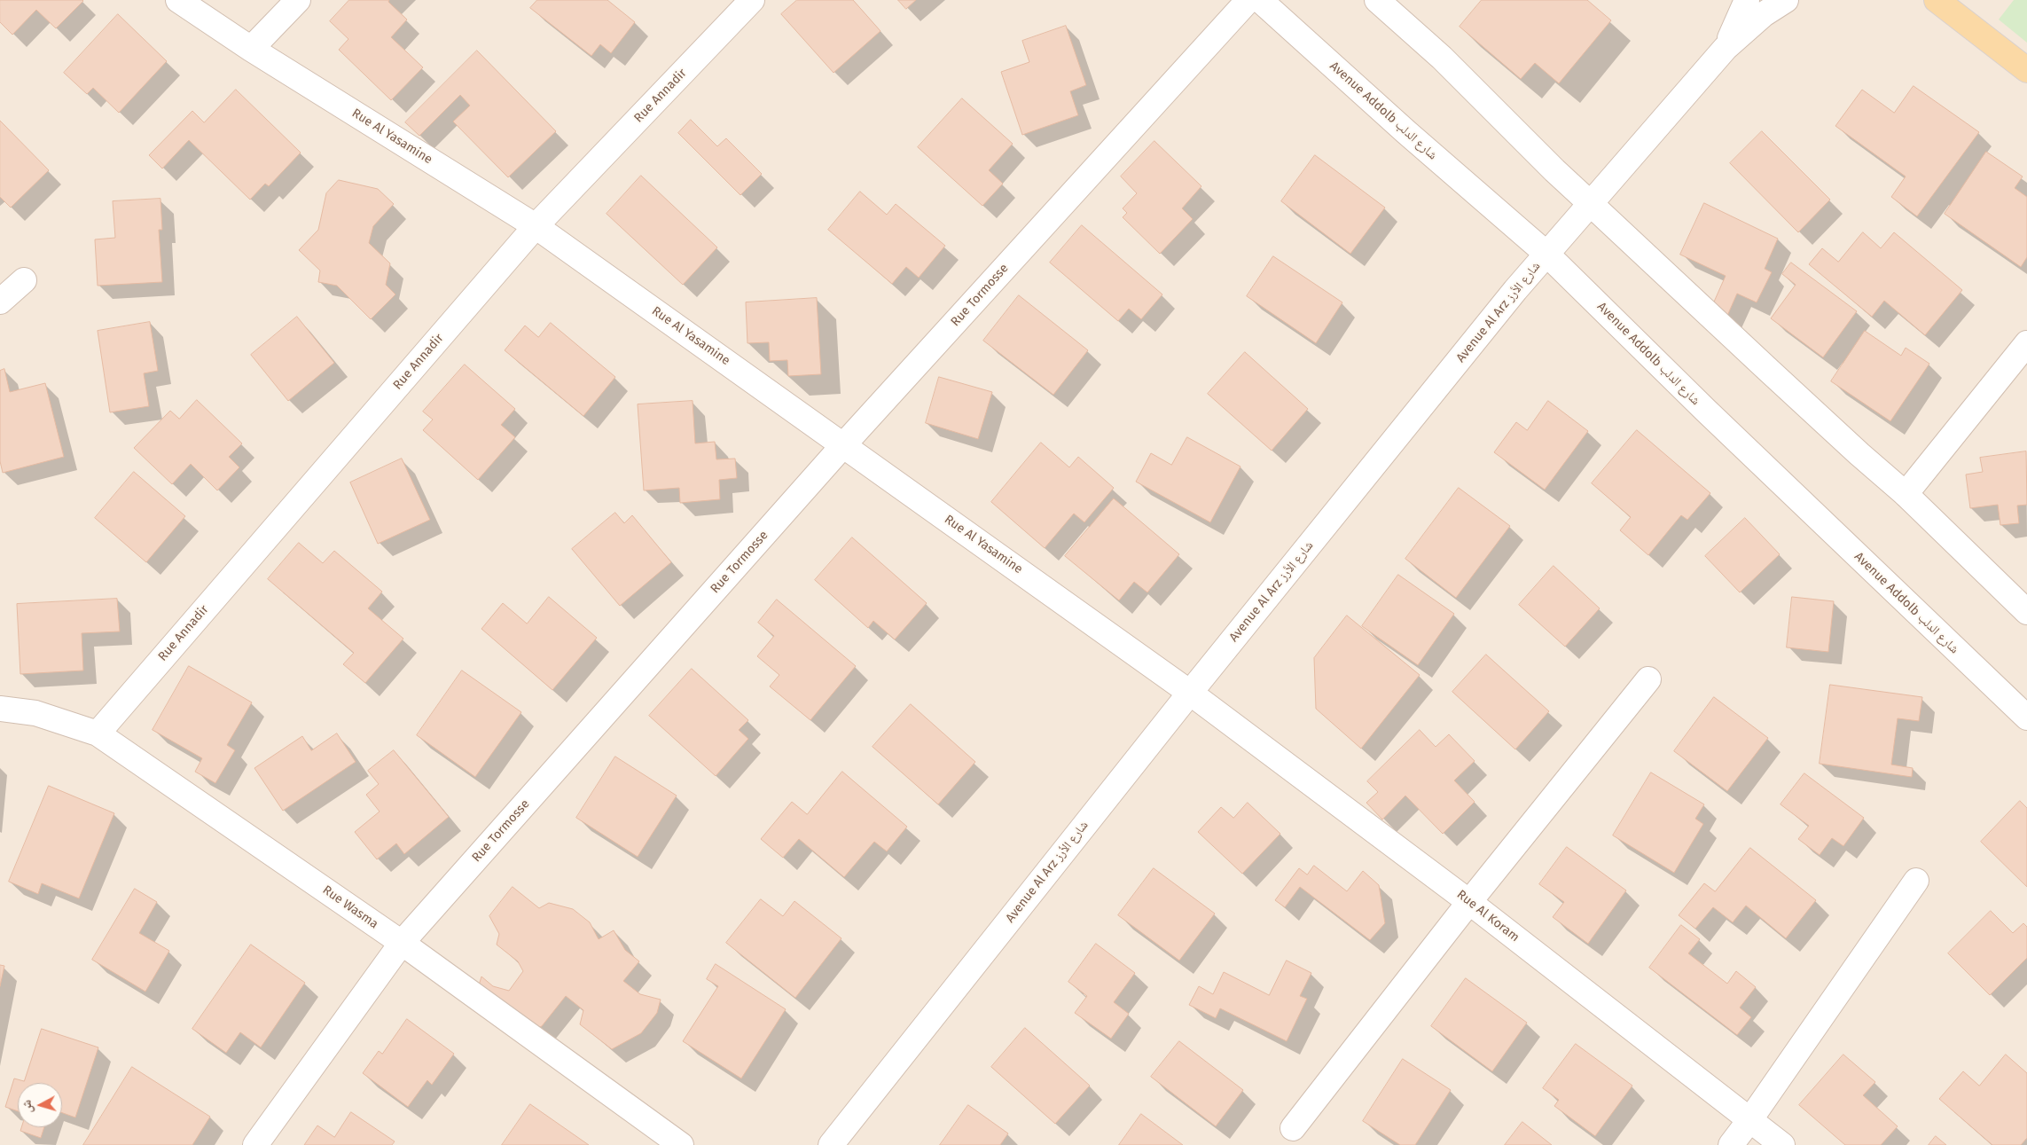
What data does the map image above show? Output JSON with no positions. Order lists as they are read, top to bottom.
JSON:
{
  "streets": {
    "street": [
      "Rue Annadir",
      "Avenue Addolb شارع الدلب",
      "Rue Al Yasamine",
      "Rue Tormosse",
      "Avenue Al Arz شارع الأرز",
      "Rue Wasma",
      "Rue Al Koram"
    ]
  },
  "crossings": [
    ["Rue Annadir", "Rue Al Yasamine"],
    ["Rue Annadir", "Rue Wasma"],
    ["Avenue Addolb شارع الدلب", "Avenue Al Arz شارع الأرز"],
    ["Rue Al Yasamine", "Rue Tormosse"],
    ["Rue Al Yasamine", "Avenue Al Arz شارع الأرز"],
    ["Rue Al Yasamine", "Rue Al Koram"],
    ["Rue Tormosse", "Rue Wasma"],
    ["Avenue Al Arz شارع الأرز", "Rue Al Koram"]
  ],
  "north": "left"
}
